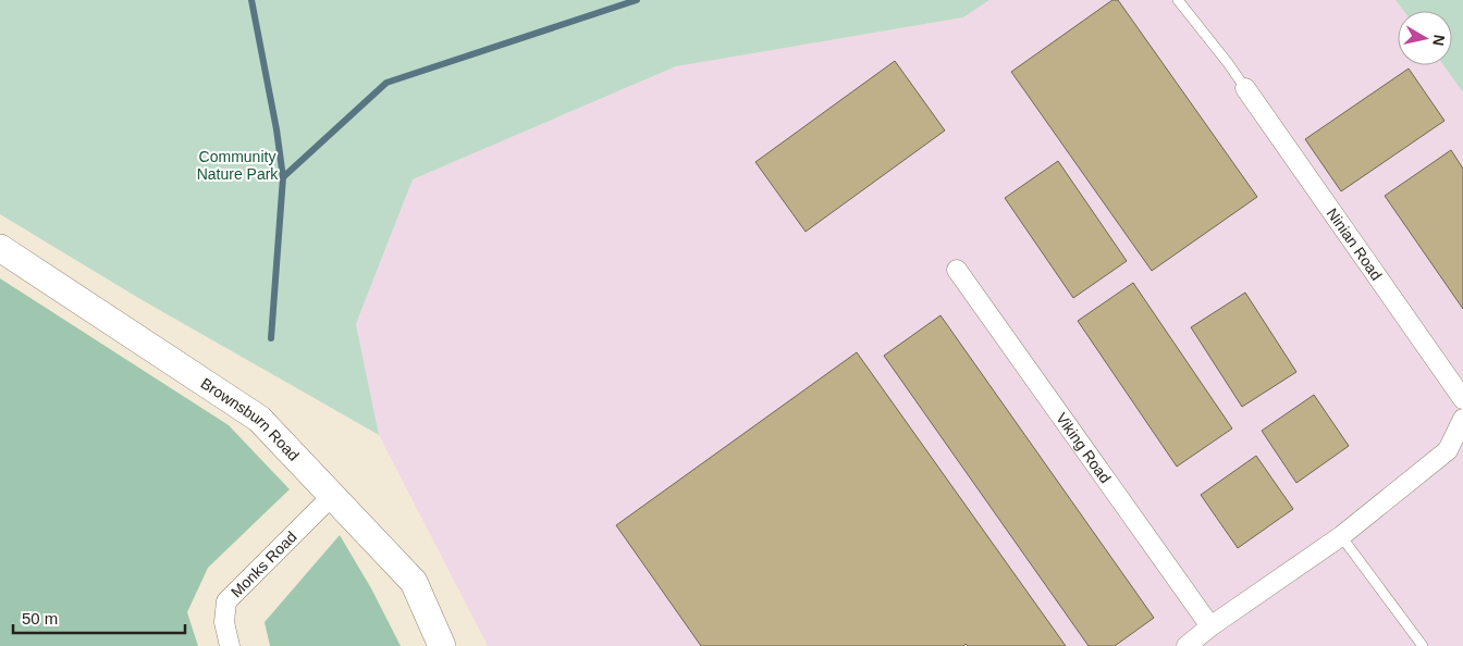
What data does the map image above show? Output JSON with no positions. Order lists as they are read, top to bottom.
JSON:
{
  "streets": {
    "main road": ["Brownsburn Road"],
    "street": ["Ninian Road", "Viking Road", "Monks Road"]
  },
  "crossings": [
    ["Brownsburn Road", "Monks Road"]
  ],
  "parks": ["Community Nature Park"],
  "scale_bar": "50 m",
  "north": "right"
}
